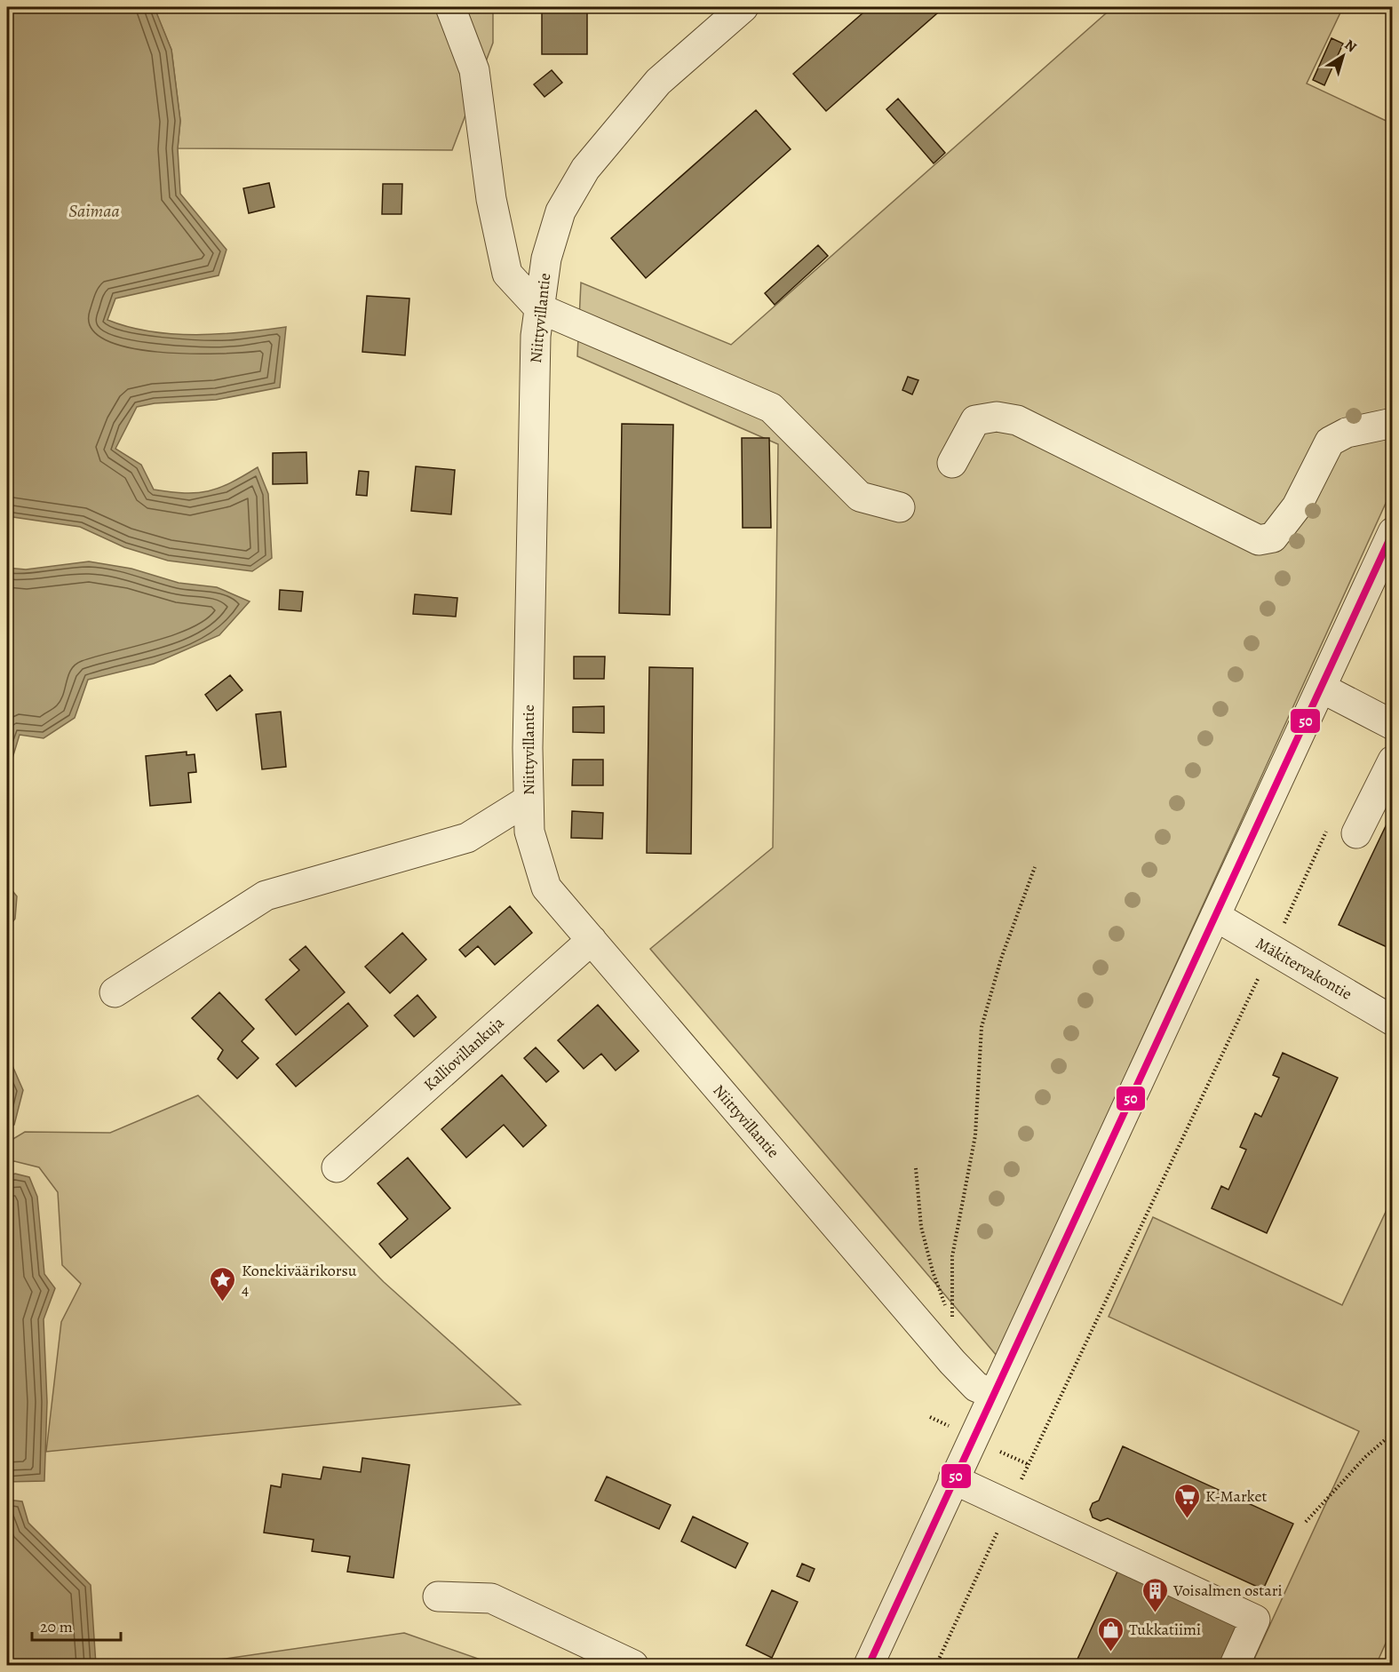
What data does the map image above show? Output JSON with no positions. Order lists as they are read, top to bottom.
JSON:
{
  "streets": {
    "street": ["Niittyvillantie", "Mäkitervakontie", "Kalliovillankuja"]
  },
  "crossings": [
    ["Niittyvillantie", "Kalliovillankuja"]
  ],
  "water": ["Saimaa"],
  "places": {
    "place": ["Konekiväärikorsu 4"],
    "supermarket": ["K-Market"],
    "building": ["Voisalmen ostari"],
    "shop": ["Tukkatiimi"]
  },
  "lines": ["transit line 50"],
  "scale_bar": "20 m",
  "north": "top right"
}
